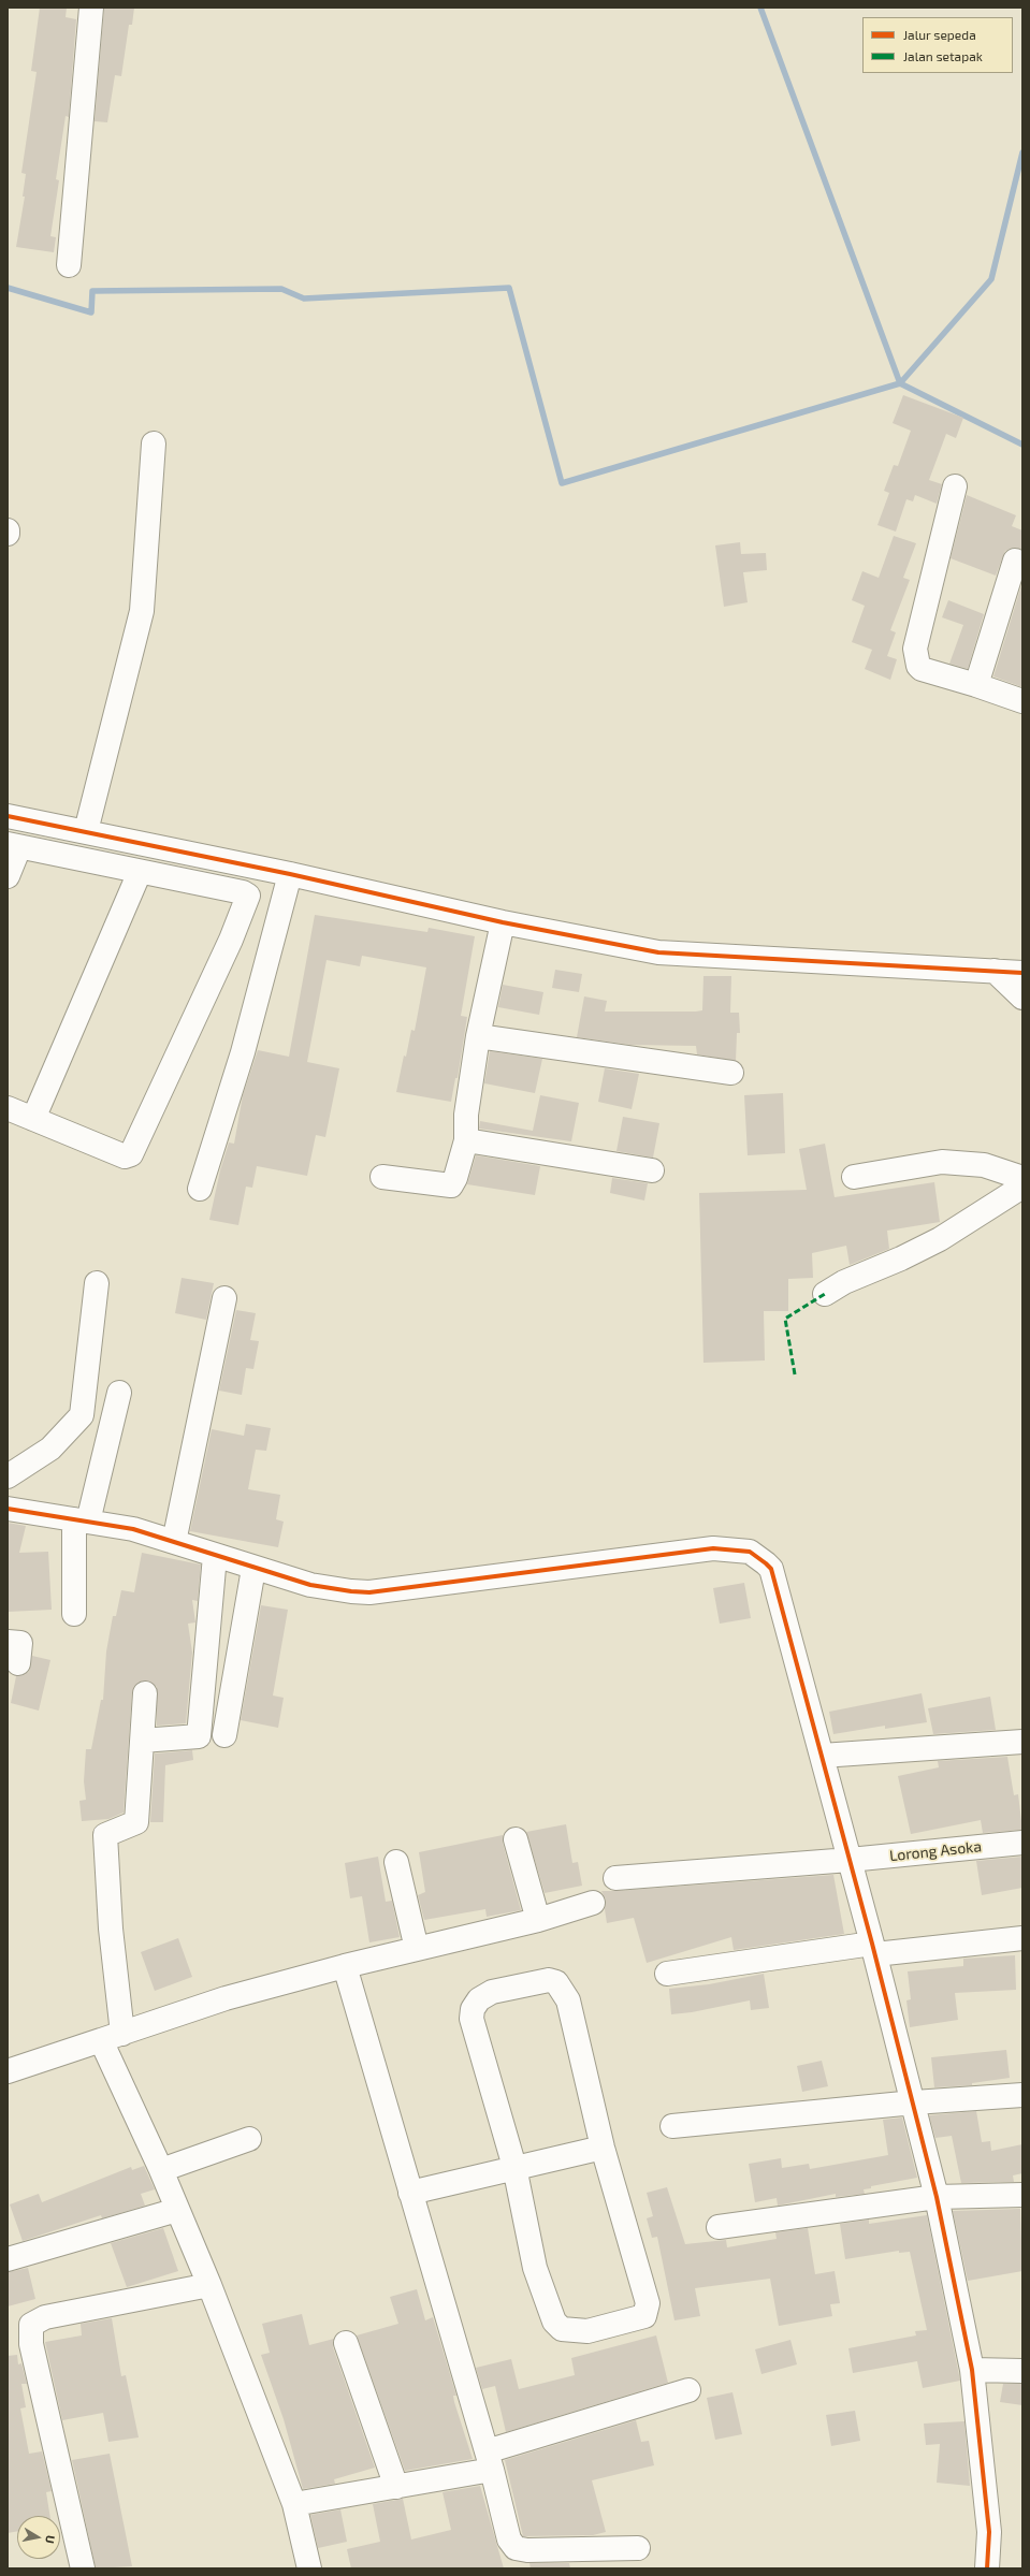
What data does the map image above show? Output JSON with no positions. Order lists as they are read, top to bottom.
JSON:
{
  "streets": {
    "street": ["Lorong Asoka"]
  },
  "legend": ["Jalur sepeda", "Jalan setapak"],
  "north": "right"
}
